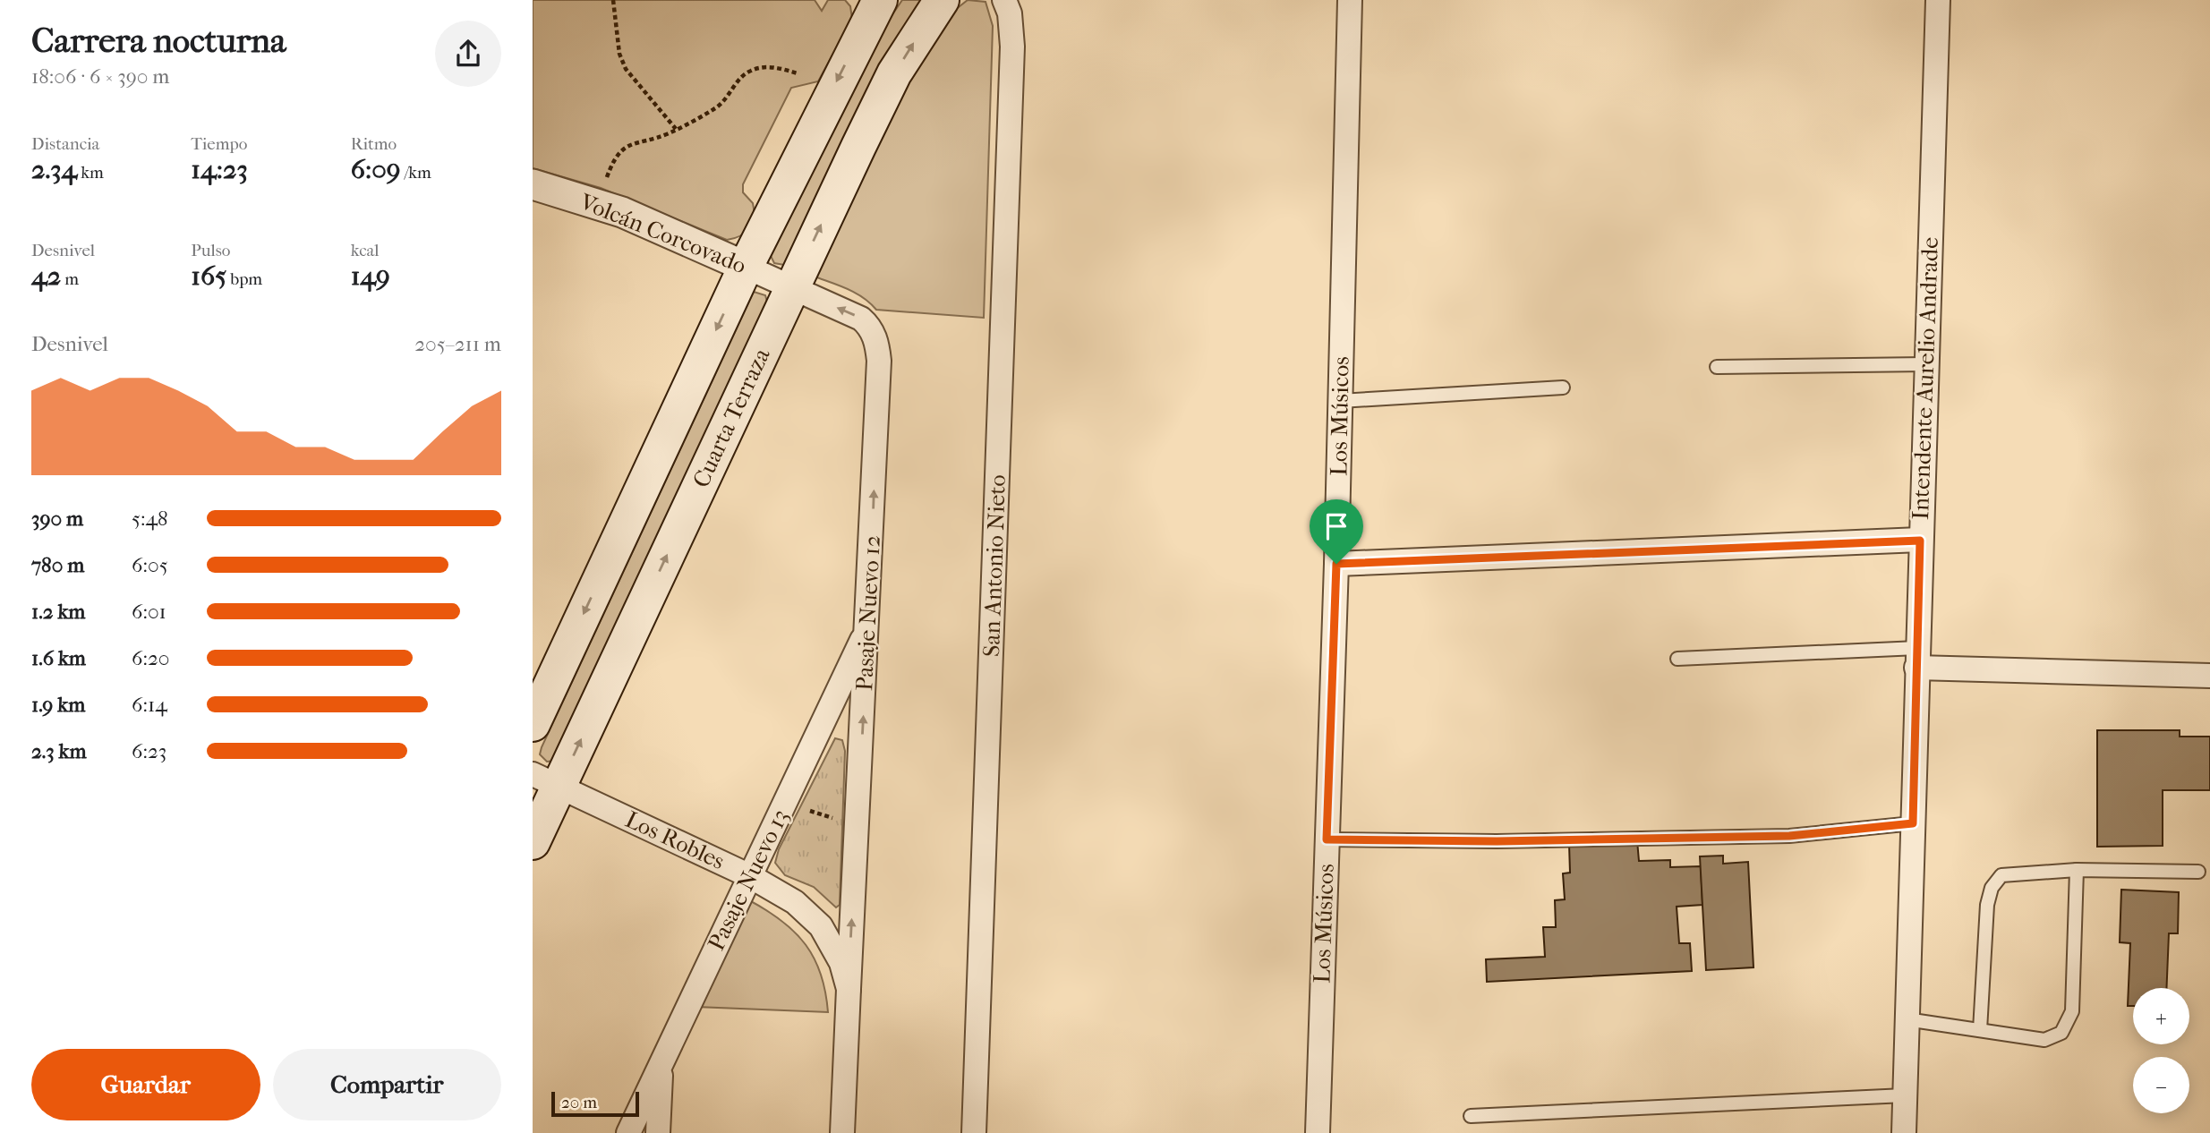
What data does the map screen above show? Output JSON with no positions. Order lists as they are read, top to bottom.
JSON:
{
  "streets": {
    "main road": ["Cuarta Terraza"],
    "street": [
      "Volcán Corcovado",
      "Intendente Aurelio Andrade",
      "Los Músicos",
      "San Antonio Nieto",
      "Pasaje Nuevo 12",
      "Los Robles",
      "Pasaje Nuevo 13"
    ]
  },
  "crossings": [
    ["Volcán Corcovado", "Cuarta Terraza"],
    ["Volcán Corcovado", "Pasaje Nuevo 12"],
    ["Cuarta Terraza", "Pasaje Nuevo 12"],
    ["Cuarta Terraza", "Los Robles"],
    ["Pasaje Nuevo 12", "Los Robles"],
    ["Pasaje Nuevo 12", "Pasaje Nuevo 13"],
    ["Los Robles", "Pasaje Nuevo 13"]
  ],
  "one_way": ["Pasaje Nuevo 12"],
  "scale_bar": "20 m",
  "page": {
    "heading": ["Carrera nocturna", "18:06 · 6 × 390 m"],
    "stats": [
      ["Distancia", "2.34 km"],
      ["Tiempo", "14:23"],
      ["Ritmo", "6:09 /km"],
      ["Desnivel", "42 m"],
      ["Pulso", "165 bpm"],
      ["kcal", "149"]
    ],
    "chart": ["Desnivel", "205–211 m"],
    "list": [
      {
        "name": "390 m",
        "note": "5:48"
      },
      {
        "name": "780 m",
        "note": "6:05"
      },
      {
        "name": "1.2 km",
        "note": "6:01"
      },
      {
        "name": "1.6 km",
        "note": "6:20"
      },
      {
        "name": "1.9 km",
        "note": "6:14"
      },
      {
        "name": "2.3 km",
        "note": "6:23"
      }
    ],
    "map_buttons": ["+", "−"],
    "buttons": ["Guardar", "Compartir"],
    "scale": "20 m"
  }
}
